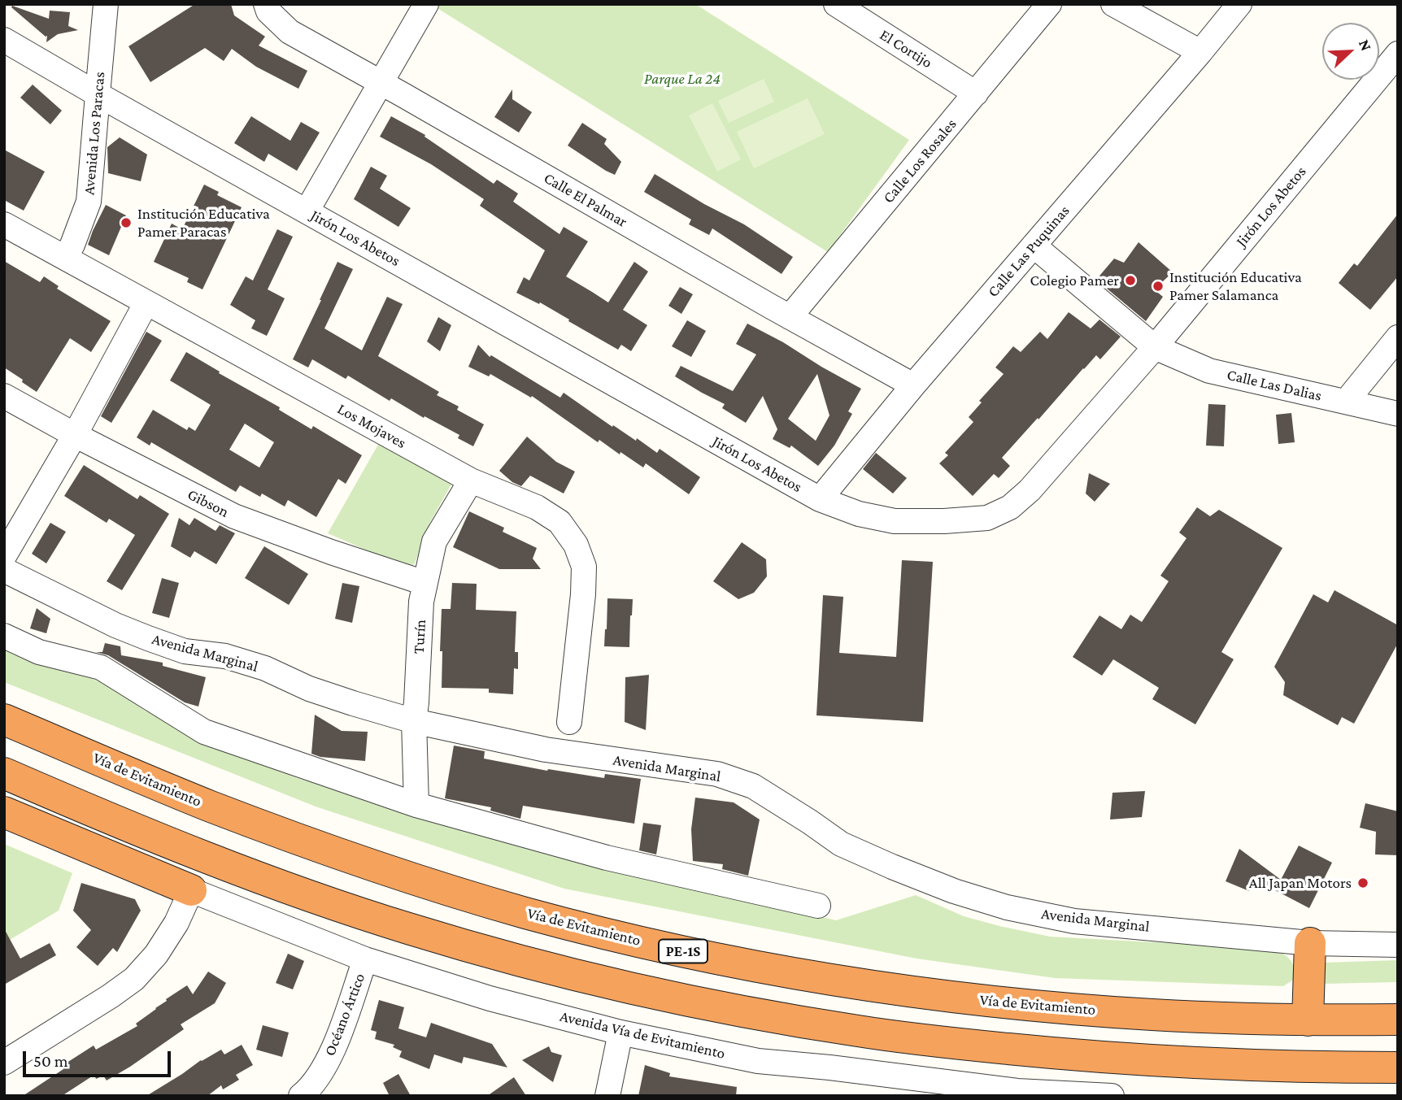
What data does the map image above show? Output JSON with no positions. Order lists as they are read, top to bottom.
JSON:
{
  "streets": {
    "highway": ["Vía de Evitamiento", "PE-1S"],
    "street": [
      "El Cortijo",
      "Avenida Los Paracas",
      "Calle Los Rosales",
      "Calle El Palmar",
      "Jirón Los Abetos",
      "Calle Las Puquinas",
      "Calle Las Dalias",
      "Los Mojaves",
      "Gibson",
      "Turín",
      "Avenida Marginal",
      "Océano Ártico",
      "Avenida Vía de Evitamiento"
    ]
  },
  "crossings": [
    ["El Cortijo", "Calle Los Rosales"],
    ["Avenida Los Paracas", "Jirón Los Abetos"],
    ["Avenida Los Paracas", "Los Mojaves"],
    ["Calle Los Rosales", "Calle El Palmar"],
    ["Calle El Palmar", "Calle Las Puquinas"],
    ["Jirón Los Abetos", "Calle Las Puquinas"],
    ["Jirón Los Abetos", "Calle Las Dalias"],
    ["Calle Las Puquinas", "Calle Las Dalias"],
    ["Los Mojaves", "Turín"],
    ["Gibson", "Turín"],
    ["Turín", "Avenida Marginal"],
    ["Océano Ártico", "Avenida Vía de Evitamiento"]
  ],
  "parks": ["Parque La 24"],
  "places": [
    "Institución Educativa Pamer Paracas",
    "Colegio Pamer",
    "Institución Educativa Pamer Salamanca",
    "All Japan Motors"
  ],
  "scale_bar": "50 m",
  "north": "top right"
}
